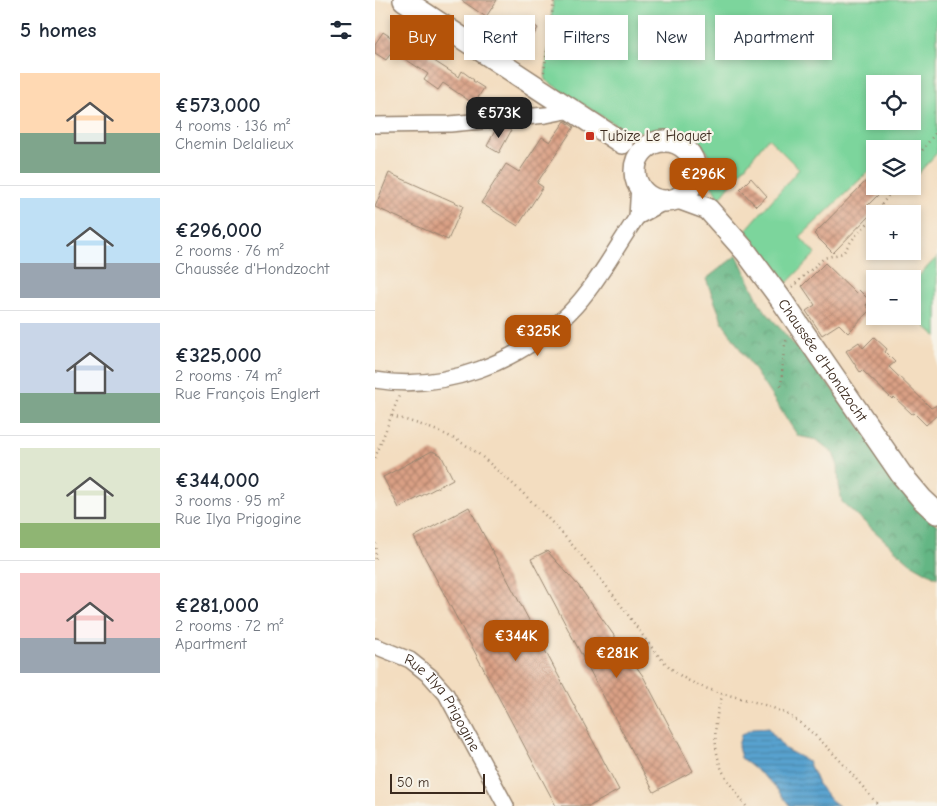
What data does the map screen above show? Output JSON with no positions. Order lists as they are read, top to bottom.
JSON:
{
  "streets": {
    "main road": ["Chaussée d'Hondzocht"],
    "street": ["Rue Ilya Prigogine"]
  },
  "places": {
    "transit": ["Tubize Le Hoquet"]
  },
  "scale_bar": "50 m",
  "page": {
    "heading": "5 homes",
    "chip": [
      "Buy",
      "Rent",
      "Filters",
      "New",
      "Apartment"
    ],
    "list": [
      {
        "name": "€573,000",
        "note": "4 rooms · 136 m² · Chemin Delalieux"
      },
      {
        "name": "€296,000",
        "note": "2 rooms · 76 m² · Chaussée d'Hondzocht"
      },
      {
        "name": "€325,000",
        "note": "2 rooms · 74 m² · Rue François Englert"
      },
      {
        "name": "€344,000",
        "note": "3 rooms · 95 m² · Rue Ilya Prigogine"
      },
      {
        "name": "€281,000",
        "note": "2 rooms · 72 m² · Apartment"
      }
    ],
    "map_buttons": ["+", "−"],
    "price": [
      "€573K",
      "€296K",
      "€325K",
      "€344K",
      "€281K"
    ],
    "scale": "50 m"
  }
}
